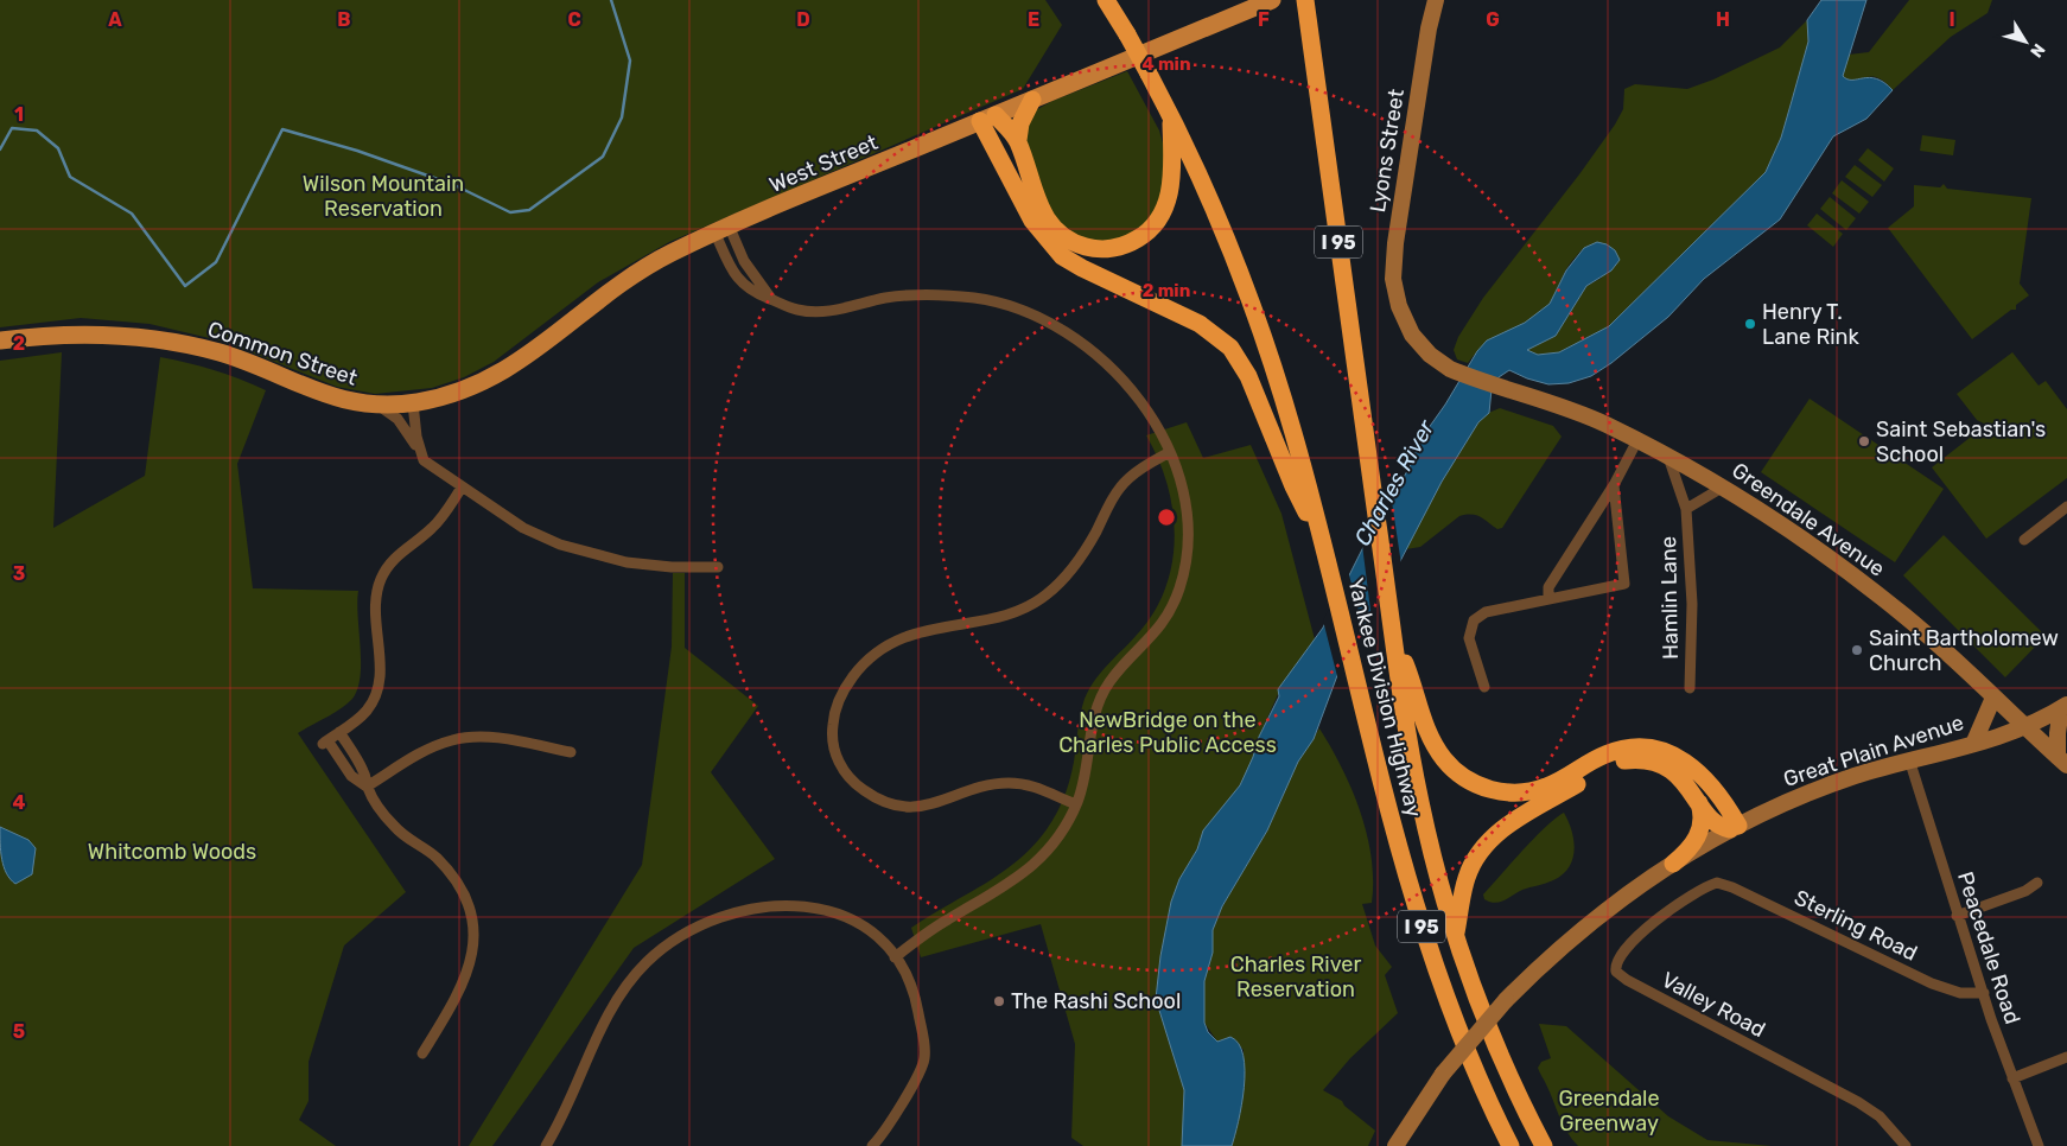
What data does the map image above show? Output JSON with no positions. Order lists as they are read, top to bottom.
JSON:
{
  "streets": {
    "highway": ["I 95", "Yankee Division Highway"],
    "main road": [
      "Lyons Street",
      "West Street",
      "Common Street",
      "Greendale Avenue",
      "Great Plain Avenue"
    ],
    "street": [
      "Hamlin Lane",
      "Sterling Road",
      "Peacedale Road",
      "Valley Road"
    ]
  },
  "crossings": [
    ["Lyons Street", "Greendale Avenue"],
    ["West Street", "Common Street"],
    ["Greendale Avenue", "Hamlin Lane"],
    ["Greendale Avenue", "Great Plain Avenue"],
    ["Great Plain Avenue", "Peacedale Road"],
    ["Sterling Road", "Peacedale Road"],
    ["Sterling Road", "Valley Road"]
  ],
  "water": ["Charles River"],
  "parks": [
    "Wilson Mountain Reservation",
    "NewBridge on the Charles Public Access",
    "Whitcomb Woods",
    "Charles River Reservation",
    "Greendale Greenway"
  ],
  "places": [
    "Henry T. Lane Rink",
    "Saint Sebastian's School",
    "Saint Bartholomew Church",
    "The Rashi School"
  ],
  "north": "bottom right",
  "grid": {
    "columns": [
      "A",
      "B",
      "C",
      "D",
      "E",
      "F",
      "G",
      "H",
      "I"
    ],
    "rows": [
      "1",
      "2",
      "3",
      "4",
      "5"
    ]
  },
  "rings": ["4 min", "2 min"]
}
